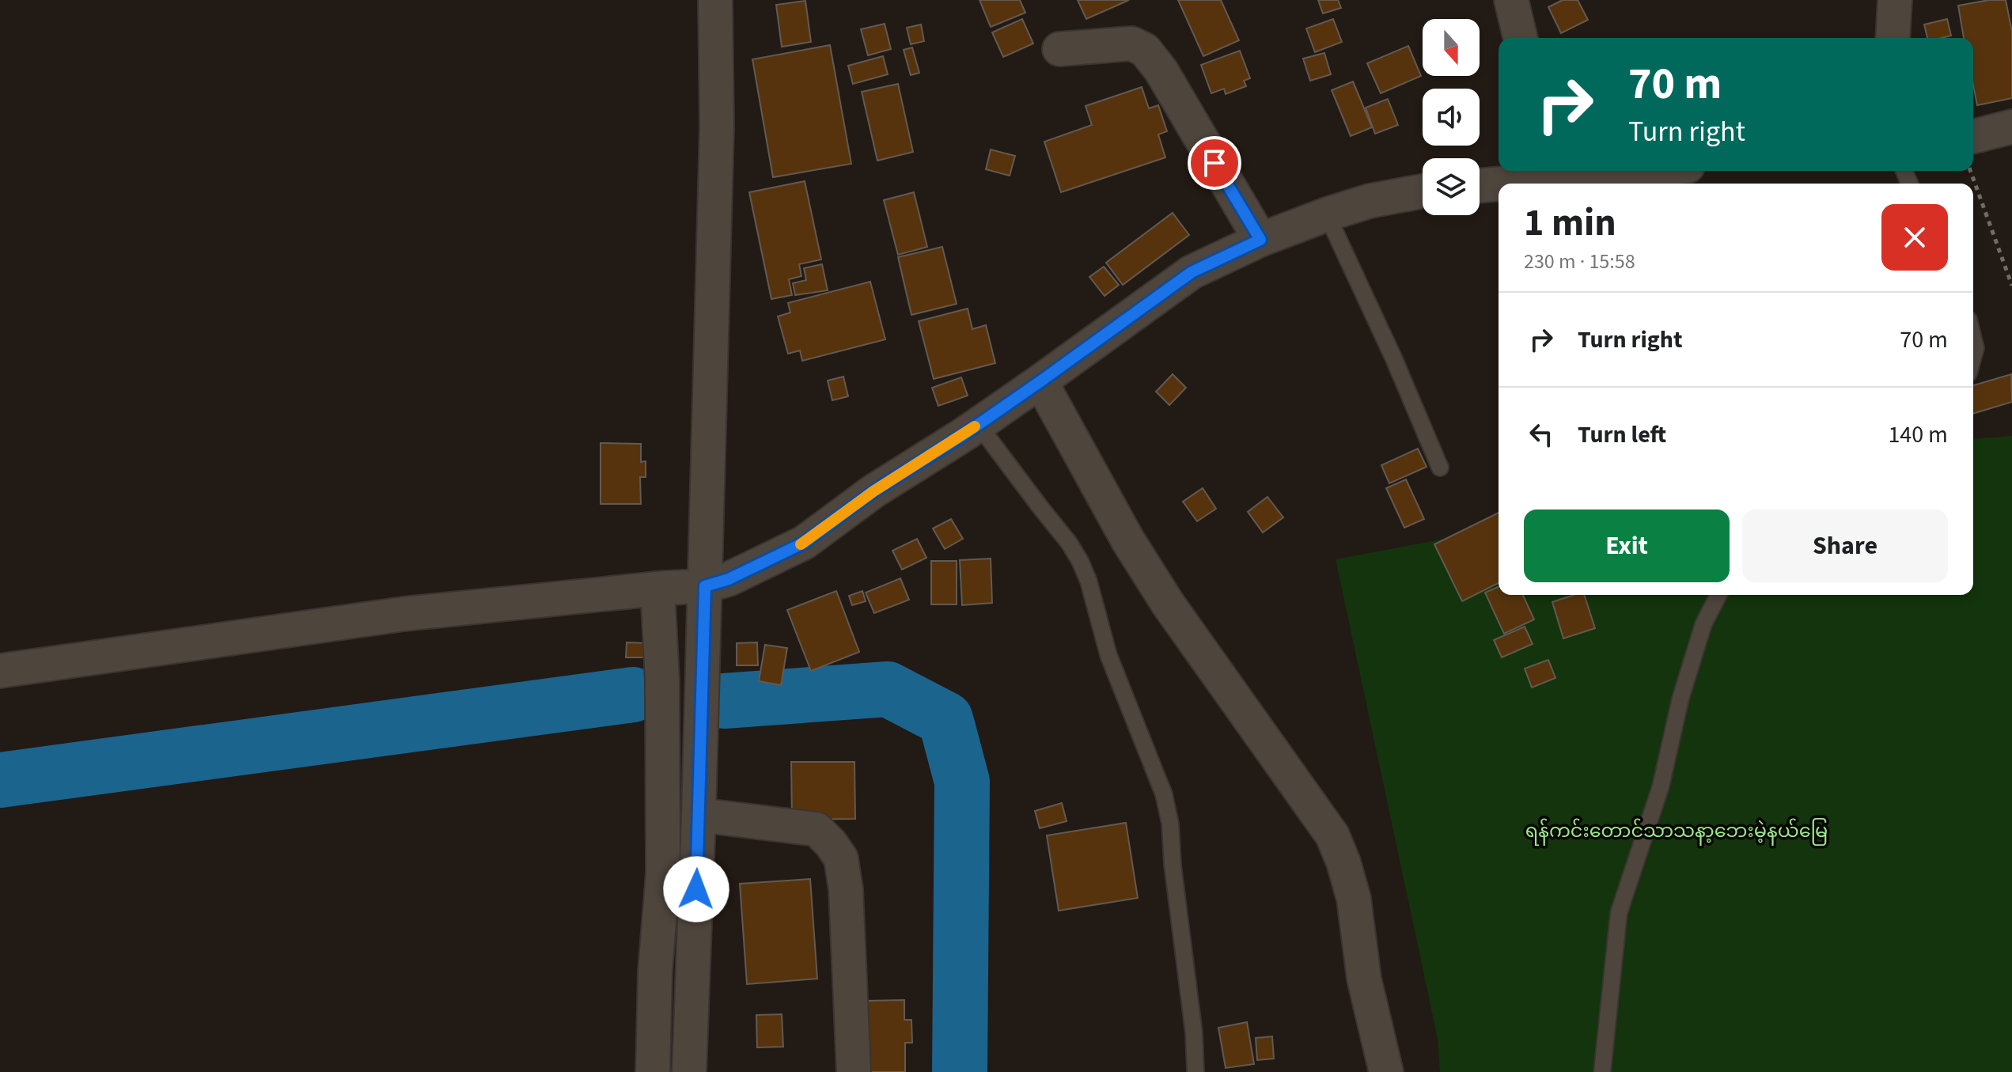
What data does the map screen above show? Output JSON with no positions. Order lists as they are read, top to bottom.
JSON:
{
  "parks": ["ရန်ကင်းတောင်သာသနာ့ဘေးမဲ့နယ်မြေ"],
  "north": "bottom",
  "page": {
    "turn": ["70 m", "Turn right"],
    "heading": ["1 min", "230 m · 15:58"],
    "list": [
      {
        "name": "Turn right",
        "value": "70 m"
      },
      {
        "name": "Turn left",
        "value": "140 m"
      }
    ],
    "buttons": ["Exit", "Share"]
  }
}
